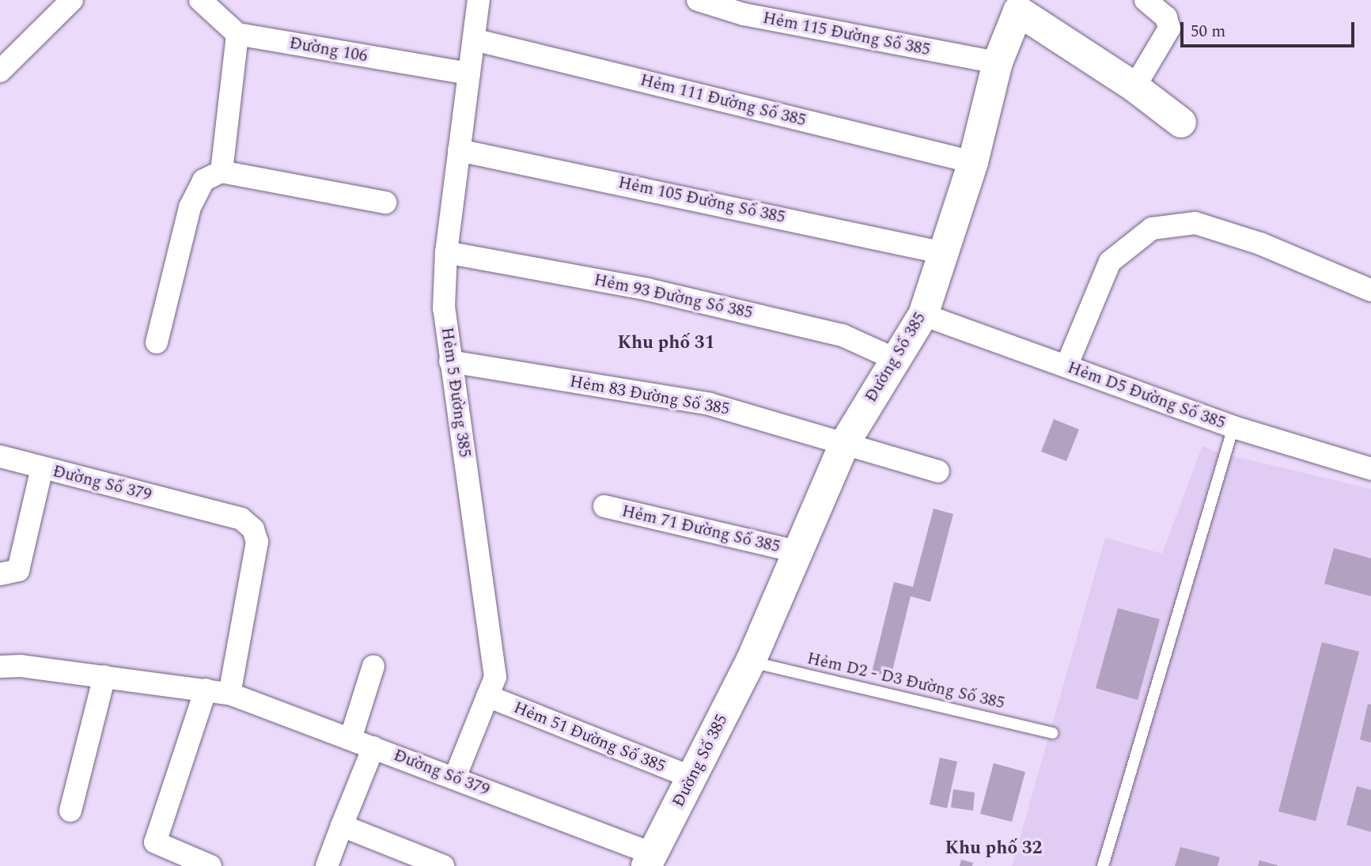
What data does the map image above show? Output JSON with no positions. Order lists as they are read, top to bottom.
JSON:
{
  "streets": {
    "street": [
      "Hẻm 115 Đường Số 385",
      "Đường 106",
      "Hẻm 111 Đường Số 385",
      "Hẻm 105 Đường Số 385",
      "Hẻm 93 Đường Số 385",
      "Đường Số 385",
      "Hẻm 5 Đường 385",
      "Hẻm 83 Đường Số 385",
      "Hẻm D5 Đường Số 385",
      "Đường Số 379",
      "Hẻm 71 Đường Số 385",
      "Hẻm 51 Đường Số 385"
    ],
    "lane": ["Hẻm D2 - D3 Đường Số 385"]
  },
  "crossings": [
    ["Hẻm 115 Đường Số 385", "Đường Số 385"],
    ["Đường 106", "Hẻm 5 Đường 385"],
    ["Hẻm 111 Đường Số 385", "Đường Số 385"],
    ["Hẻm 111 Đường Số 385", "Hẻm 5 Đường 385"],
    ["Hẻm 105 Đường Số 385", "Đường Số 385"],
    ["Hẻm 105 Đường Số 385", "Hẻm 5 Đường 385"],
    ["Hẻm 93 Đường Số 385", "Đường Số 385"],
    ["Hẻm 93 Đường Số 385", "Hẻm 5 Đường 385"],
    ["Đường Số 385", "Hẻm 83 Đường Số 385"],
    ["Đường Số 385", "Hẻm D5 Đường Số 385"],
    ["Đường Số 385", "Đường Số 379"],
    ["Đường Số 385", "Hẻm 71 Đường Số 385"],
    ["Đường Số 385", "Hẻm D2 - D3 Đường Số 385"],
    ["Đường Số 385", "Hẻm 51 Đường Số 385"],
    ["Hẻm 5 Đường 385", "Hẻm 83 Đường Số 385"],
    ["Hẻm 5 Đường 385", "Đường Số 379"],
    ["Hẻm 5 Đường 385", "Hẻm 51 Đường Số 385"]
  ],
  "districts": ["Khu phố 31", "Khu phố 32"],
  "scale_bar": "50 m"
}
